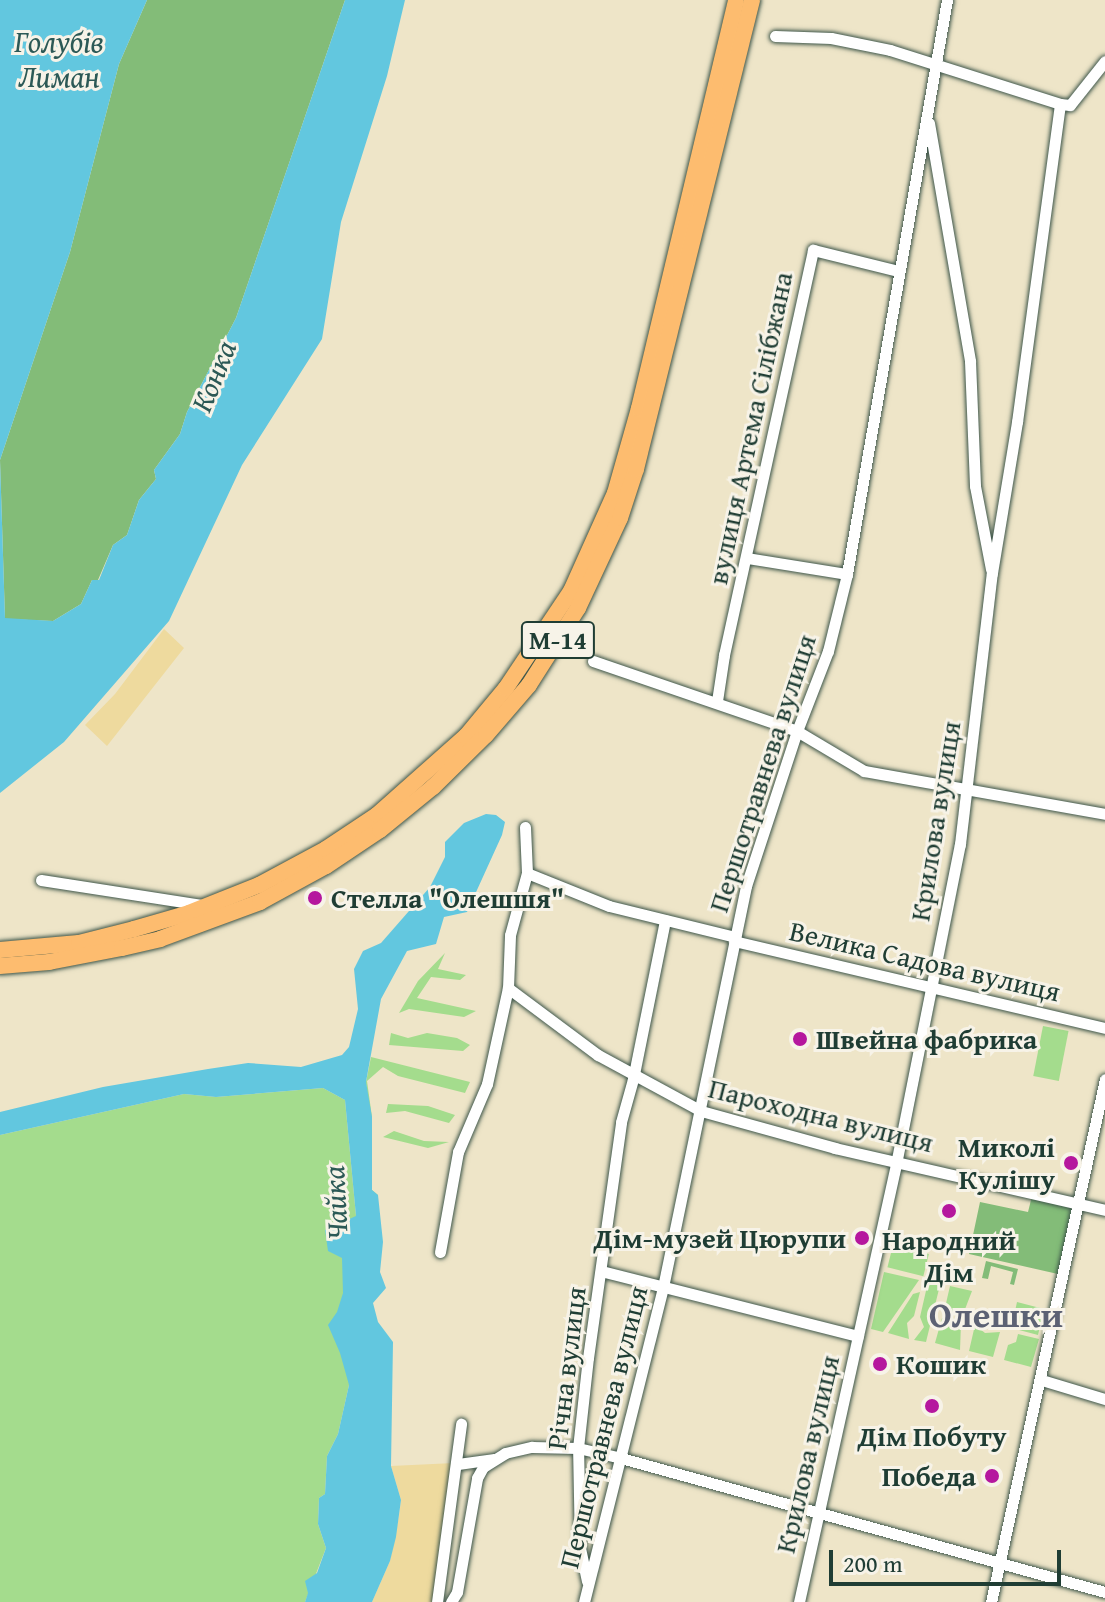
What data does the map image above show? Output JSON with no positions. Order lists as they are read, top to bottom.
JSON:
{
  "streets": {
    "highway": ["М-14"],
    "street": [
      "вулиця Артема Сілібжана",
      "Першотравнева вулиця",
      "Крилова вулиця",
      "Велика Садова вулиця",
      "Пароходна вулиця",
      "Річна вулиця"
    ]
  },
  "crossings": [
    ["вулиця Артема Сілібжана", "Першотравнева вулиця"],
    ["Першотравнева вулиця", "Велика Садова вулиця"],
    ["Першотравнева вулиця", "Пароходна вулиця"],
    ["Першотравнева вулиця", "Річна вулиця"],
    ["Крилова вулиця", "Велика Садова вулиця"],
    ["Крилова вулиця", "Пароходна вулиця"],
    ["Велика Садова вулиця", "Річна вулиця"],
    ["Пароходна вулиця", "Річна вулиця"]
  ],
  "districts": ["Олешки"],
  "water": ["Голубів Лиман", "Конка", "Чайка"],
  "places": [
    "Стелла \"Олешшя\"",
    "Швейна фабрика",
    "Миколі Кулішу",
    "Народний Дім",
    "Дім-музей Цюрупи",
    "Кошик",
    "Дім Побуту",
    "Победа"
  ],
  "scale_bar": "200 m"
}
